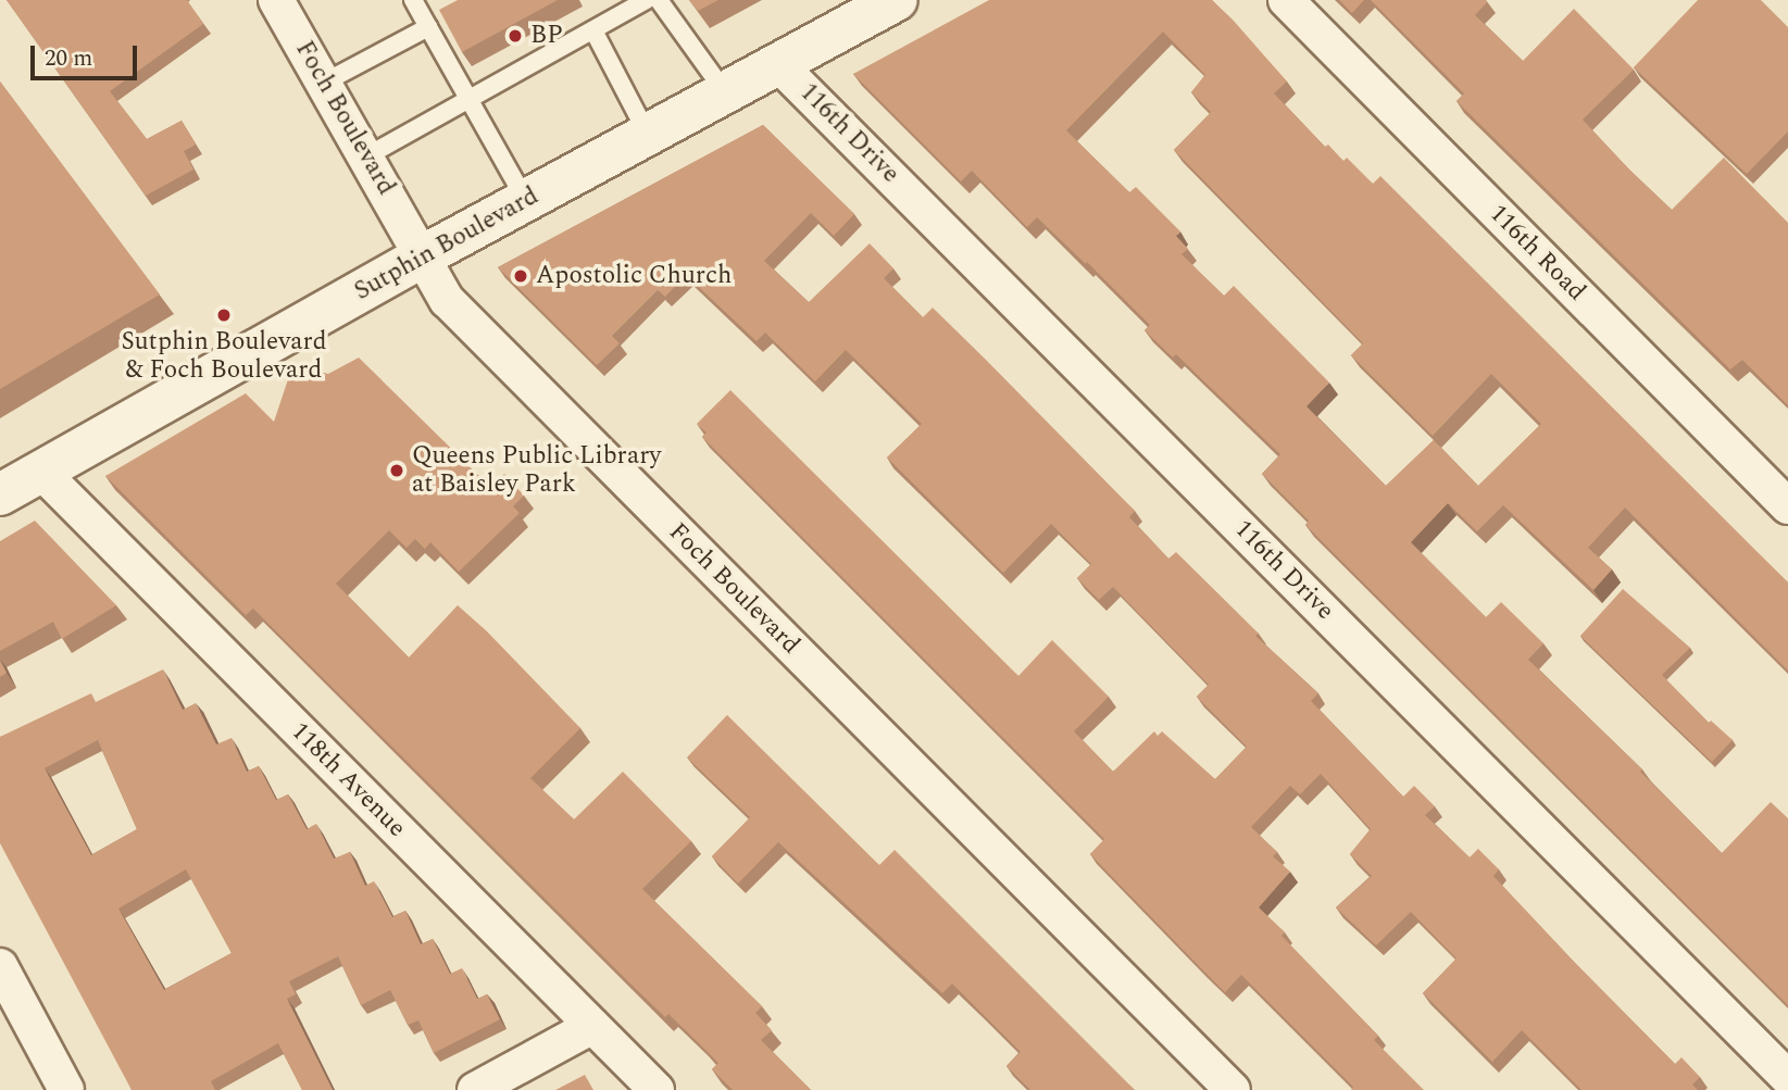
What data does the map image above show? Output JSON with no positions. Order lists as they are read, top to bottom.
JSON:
{
  "streets": {
    "main road": ["Sutphin Boulevard"],
    "street": [
      "Foch Boulevard",
      "116th Drive",
      "116th Road",
      "118th Avenue"
    ]
  },
  "crossings": [
    ["Foch Boulevard", "Sutphin Boulevard"],
    ["116th Drive", "Sutphin Boulevard"],
    ["Sutphin Boulevard", "118th Avenue"]
  ],
  "places": [
    "BP",
    "Apostolic Church",
    "Sutphin Boulevard & Foch Boulevard",
    "Queens Public Library at Baisley Park"
  ],
  "scale_bar": "20 m"
}
